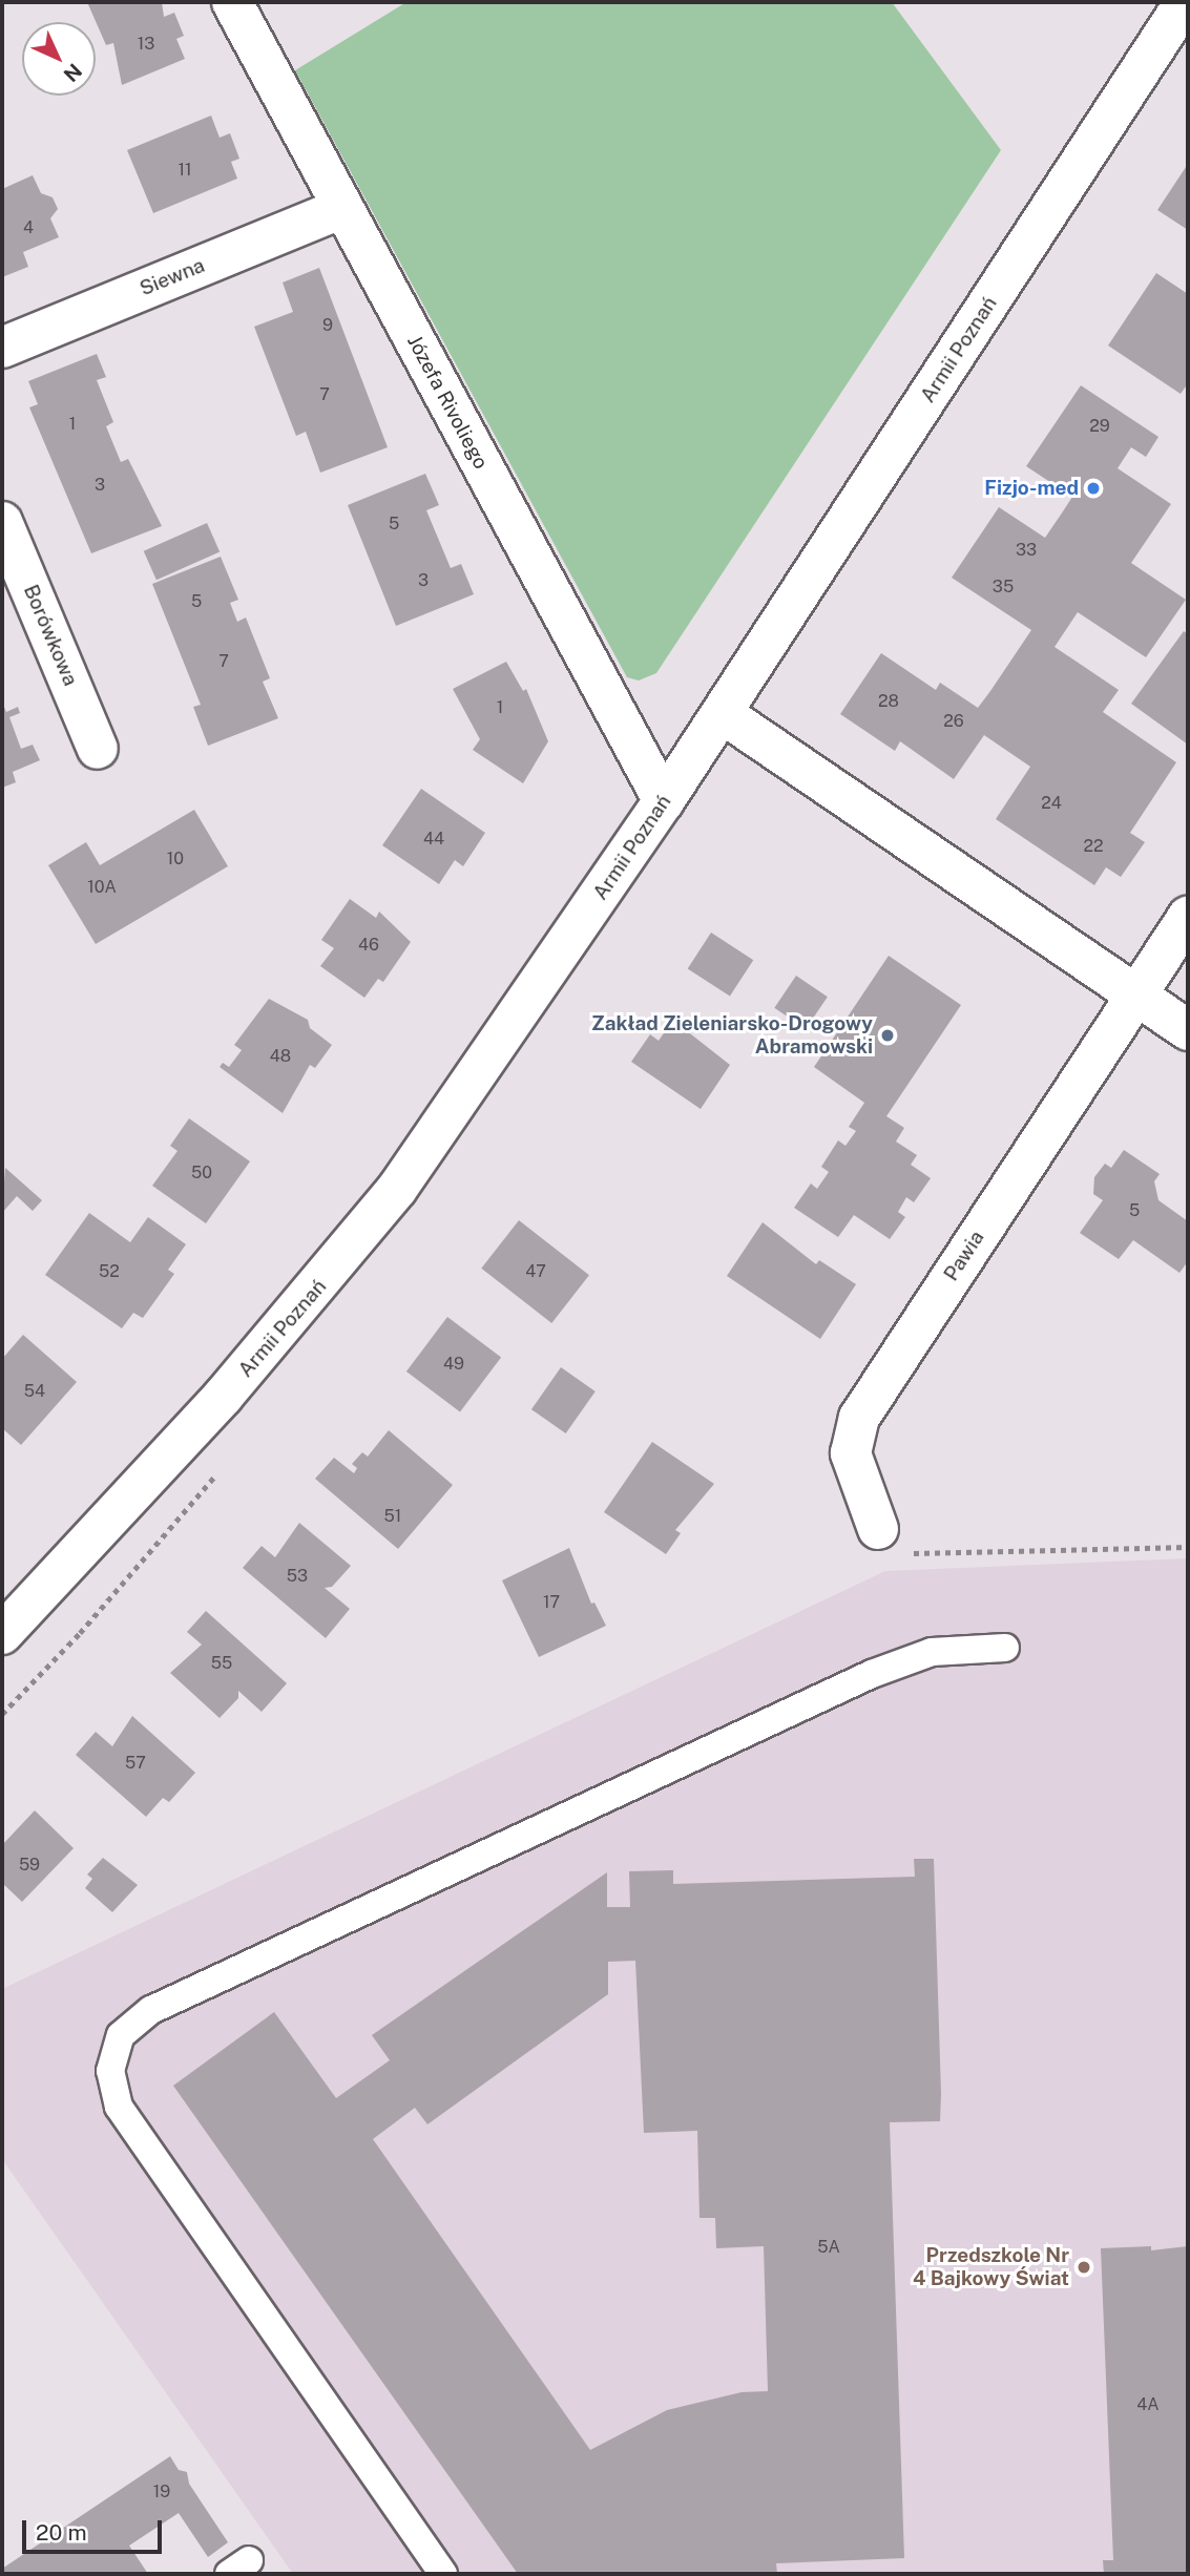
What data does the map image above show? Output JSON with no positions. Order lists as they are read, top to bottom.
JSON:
{
  "streets": {
    "street": [
      "Siewna",
      "Armii Poznań",
      "Józefa Rivoliego",
      "Borówkowa",
      "Pawia"
    ]
  },
  "crossings": [
    ["Siewna", "Józefa Rivoliego"],
    ["Armii Poznań", "Józefa Rivoliego"]
  ],
  "places": ["Fizjo-med", "Zakład Zieleniarsko-Drogowy Abramowski", "Przedszkole Nr 4 Bajkowy Świat"],
  "house_numbers": [
    "13",
    "11",
    "4",
    "9",
    "7",
    "1",
    "29",
    "3",
    "5",
    "33",
    "3",
    "35",
    "5",
    "7",
    "28",
    "1",
    "26",
    "24",
    "44",
    "22",
    "10",
    "10A",
    "46",
    "48",
    "50",
    "5",
    "52",
    "47",
    "49",
    "54",
    "51",
    "53",
    "17",
    "55",
    "57",
    "59",
    "5A",
    "4A",
    "19"
  ],
  "scale_bar": "20 m",
  "north": "bottom right"
}
